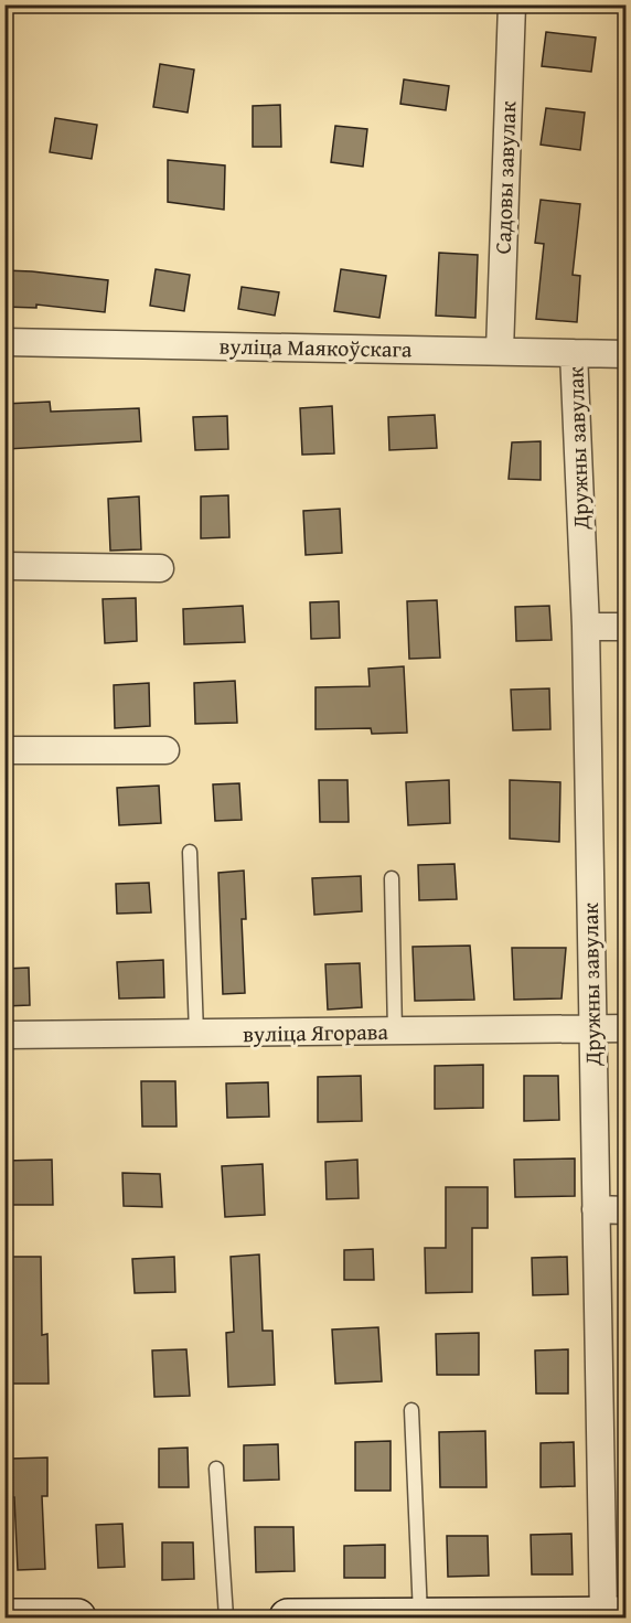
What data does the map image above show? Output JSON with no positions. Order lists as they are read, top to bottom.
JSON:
{
  "streets": {
    "street": [
      "Садовы завулак",
      "вуліца Маякоўскага",
      "Дружны завулак",
      "вуліца Ягорава"
    ]
  },
  "crossings": [
    ["Садовы завулак", "вуліца Маякоўскага"],
    ["вуліца Маякоўскага", "Дружны завулак"],
    ["Дружны завулак", "вуліца Ягорава"]
  ]
}
